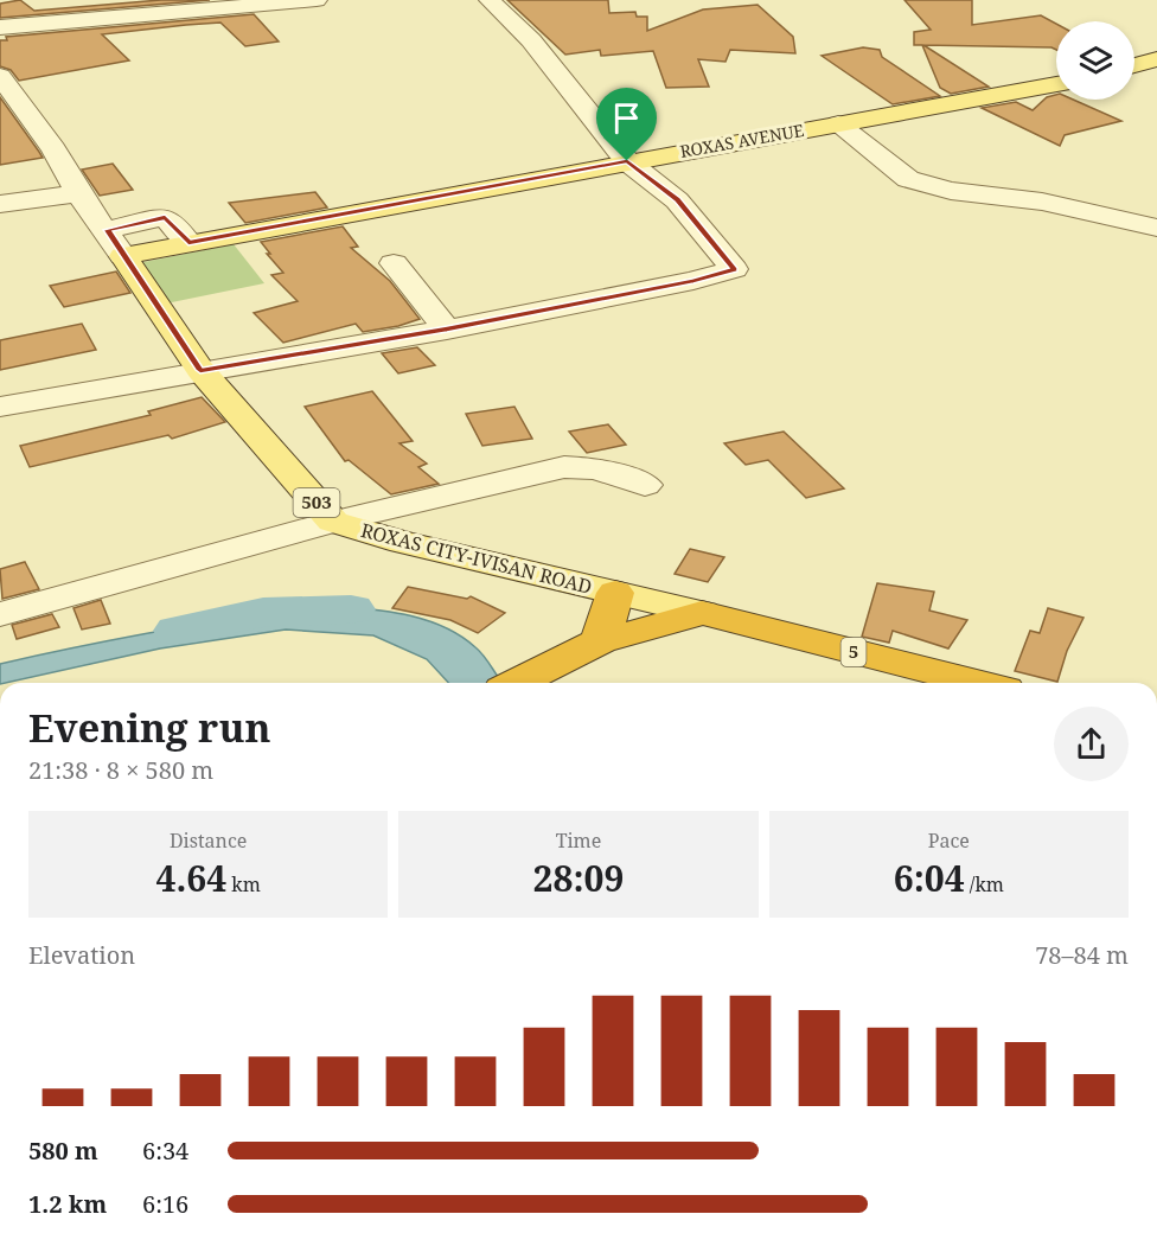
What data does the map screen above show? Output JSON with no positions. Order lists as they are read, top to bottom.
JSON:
{
  "streets": {
    "highway": ["5"],
    "main road": ["ROXAS AVENUE", "503", "ROXAS CITY-IVISAN ROAD"]
  },
  "crossings": [
    ["503", "ROXAS CITY-IVISAN ROAD"],
    ["ROXAS CITY-IVISAN ROAD", "5"]
  ],
  "page": {
    "heading": ["Evening run", "21:38 · 8 × 580 m"],
    "stats": [
      ["Distance", "4.64 km"],
      ["Time", "28:09"],
      ["Pace", "6:04 /km"]
    ],
    "chart": ["Elevation", "78–84 m"],
    "list": [
      {
        "name": "580 m",
        "note": "6:34"
      },
      {
        "name": "1.2 km",
        "note": "6:16"
      }
    ]
  }
}
